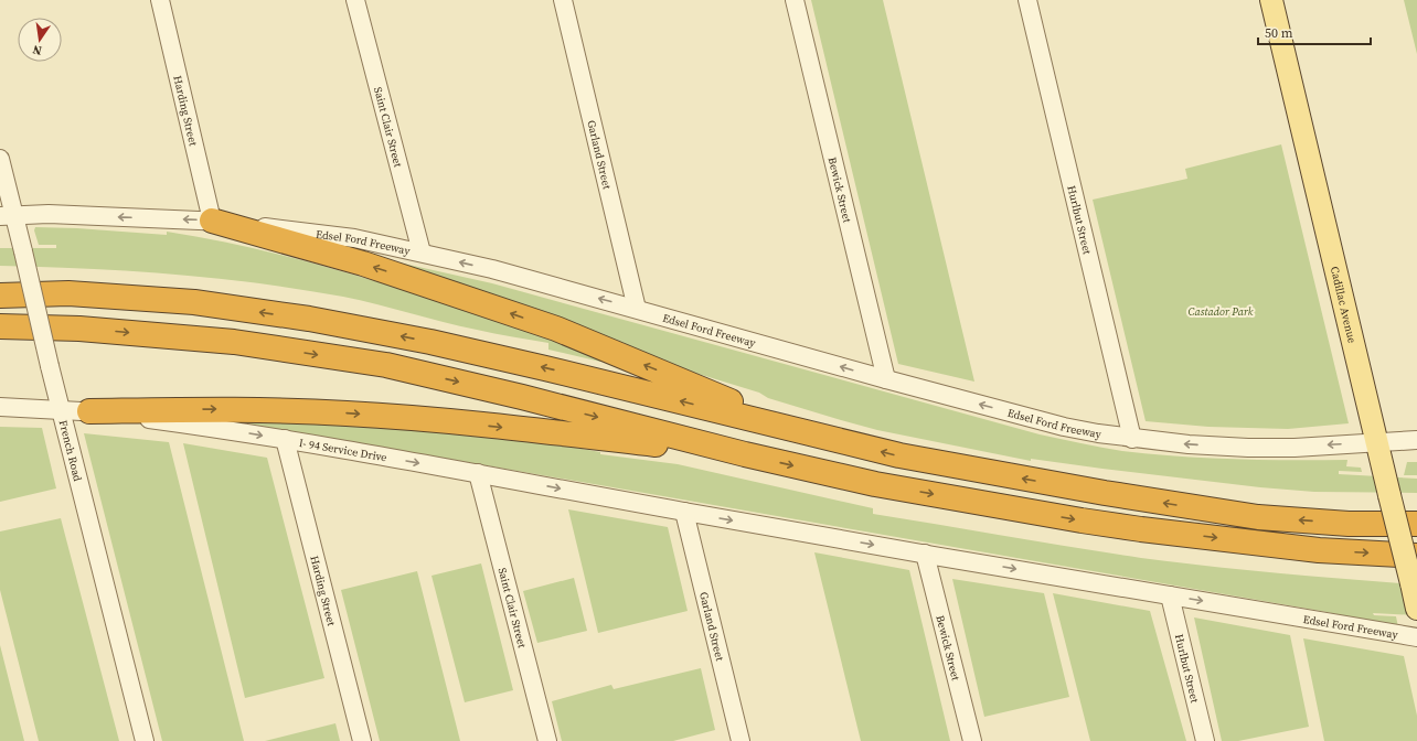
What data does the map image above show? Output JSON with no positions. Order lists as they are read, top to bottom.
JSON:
{
  "streets": {
    "main road": ["Cadillac Avenue"],
    "street": [
      "Harding Street",
      "Saint Clair Street",
      "Garland Street",
      "Bewick Street",
      "Hurlbut Street",
      "Edsel Ford Freeway",
      "French Road",
      "I- 94 Service Drive"
    ]
  },
  "crossings": [
    ["Harding Street", "Edsel Ford Freeway"],
    ["Harding Street", "I- 94 Service Drive"],
    ["Saint Clair Street", "Edsel Ford Freeway"],
    ["Saint Clair Street", "I- 94 Service Drive"],
    ["Garland Street", "Edsel Ford Freeway"],
    ["Garland Street", "I- 94 Service Drive"],
    ["Bewick Street", "Edsel Ford Freeway"],
    ["Hurlbut Street", "Edsel Ford Freeway"],
    ["Edsel Ford Freeway", "Cadillac Avenue"],
    ["Edsel Ford Freeway", "French Road"],
    ["Edsel Ford Freeway", "I- 94 Service Drive"],
    ["French Road", "I- 94 Service Drive"]
  ],
  "one_way": ["I- 94 Service Drive"],
  "parks": ["Castador Park"],
  "scale_bar": "50 m",
  "north": "bottom"
}
